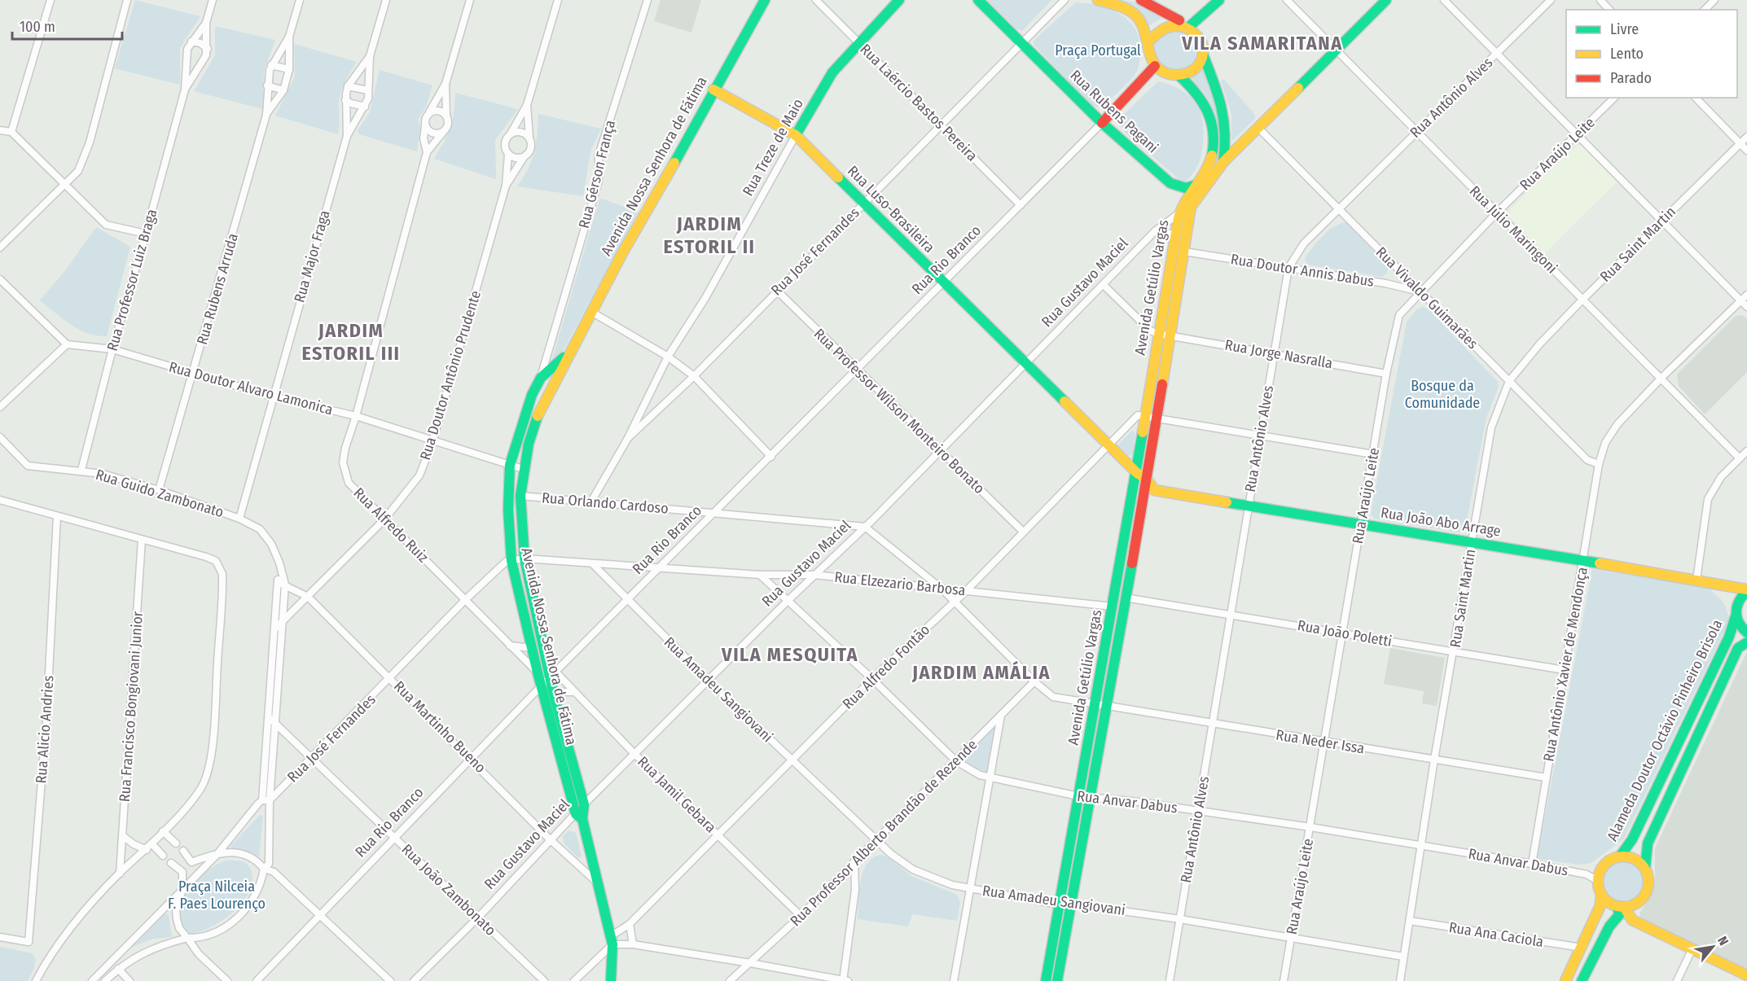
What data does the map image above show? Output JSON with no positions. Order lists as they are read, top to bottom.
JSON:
{
  "streets": {
    "street": [
      "Rua Antônio Alves",
      "Rua Laércio Bastos Pereira",
      "Rua Rubens Pagani",
      "Rua Treze de Maio",
      "Rua Araújo Leite",
      "Avenida Nossa Senhora de Fátima",
      "Rua Gérson França",
      "Rua Luso-Brasileira",
      "Rua Júlio Maringoni",
      "Rua Saint Martin",
      "Rua José Fernandes",
      "Rua Major Fraga",
      "Rua Rio Branco",
      "Rua Doutor Annis Dabus",
      "Rua Professor Luiz Braga",
      "Rua Gustavo Maciel",
      "Avenida Getúlio Vargas",
      "Rua Rubens Arruda",
      "Rua Vivaldo Guimarães",
      "Rua Jorge Nasralla",
      "Rua Doutor Antônio Prudente",
      "Rua Doutor Alvaro Lamonica",
      "Rua Professor Wilson Monteiro Bonato",
      "Rua Guido Zambonato",
      "Rua Orlando Cardoso",
      "Rua João Abo Arrage",
      "Rua Alfredo Ruiz",
      "Rua Elzezario Barbosa",
      "Rua João Poletti",
      "Rua Antônio Xavier de Mendonça",
      "Rua Alfredo Fontão",
      "Rua Amadeu Sangiovani",
      "Rua Francisco Bongiovani Junior",
      "Rua Martinho Bueno",
      "Rua Alicio Andries",
      "Alameda Doutor Octávio Pinheiro Brisola",
      "Rua Neder Issa",
      "Rua Jamil Gebara",
      "Rua Anvar Dabus",
      "Rua Professor Alberto Brandão de Rezende",
      "Rua João Zambonato",
      "Rua Ana Caciola"
    ]
  },
  "crossings": [
    ["Rua Antônio Alves", "Rua Júlio Maringoni"],
    ["Rua Antônio Alves", "Rua Doutor Annis Dabus"],
    ["Rua Antônio Alves", "Rua Vivaldo Guimarães"],
    ["Rua Antônio Alves", "Rua Jorge Nasralla"],
    ["Rua Antônio Alves", "Rua João Abo Arrage"],
    ["Rua Antônio Alves", "Rua João Poletti"],
    ["Rua Antônio Alves", "Rua Amadeu Sangiovani"],
    ["Rua Antônio Alves", "Rua Neder Issa"],
    ["Rua Antônio Alves", "Rua Anvar Dabus"],
    ["Rua Laércio Bastos Pereira", "Rua Treze de Maio"],
    ["Rua Laércio Bastos Pereira", "Rua José Fernandes"],
    ["Rua Laércio Bastos Pereira", "Rua Rio Branco"],
    ["Rua Rubens Pagani", "Rua José Fernandes"],
    ["Rua Rubens Pagani", "Rua Rio Branco"],
    ["Rua Treze de Maio", "Rua Luso-Brasileira"],
    ["Rua Treze de Maio", "Rua José Fernandes"],
    ["Rua Treze de Maio", "Rua Orlando Cardoso"],
    ["Rua Araújo Leite", "Rua Júlio Maringoni"],
    ["Rua Araújo Leite", "Rua Doutor Annis Dabus"],
    ["Rua Araújo Leite", "Rua Vivaldo Guimarães"],
    ["Rua Araújo Leite", "Rua Jorge Nasralla"],
    ["Rua Araújo Leite", "Rua João Abo Arrage"],
    ["Rua Araújo Leite", "Rua João Poletti"],
    ["Rua Araújo Leite", "Rua Amadeu Sangiovani"],
    ["Rua Araújo Leite", "Rua Neder Issa"],
    ["Rua Araújo Leite", "Rua Anvar Dabus"],
    ["Avenida Nossa Senhora de Fátima", "Rua Gérson França"],
    ["Avenida Nossa Senhora de Fátima", "Rua Luso-Brasileira"],
    ["Avenida Nossa Senhora de Fátima", "Rua José Fernandes"],
    ["Avenida Nossa Senhora de Fátima", "Rua Rio Branco"],
    ["Avenida Nossa Senhora de Fátima", "Rua Gustavo Maciel"],
    ["Avenida Nossa Senhora de Fátima", "Rua Doutor Alvaro Lamonica"],
    ["Avenida Nossa Senhora de Fátima", "Rua Orlando Cardoso"],
    ["Avenida Nossa Senhora de Fátima", "Rua Elzezario Barbosa"],
    ["Avenida Nossa Senhora de Fátima", "Rua Alfredo Fontão"],
    ["Avenida Nossa Senhora de Fátima", "Rua Martinho Bueno"],
    ["Avenida Nossa Senhora de Fátima", "Rua Jamil Gebara"],
    ["Rua Luso-Brasileira", "Rua José Fernandes"],
    ["Rua Luso-Brasileira", "Rua Rio Branco"],
    ["Rua Luso-Brasileira", "Rua Gustavo Maciel"],
    ["Rua Luso-Brasileira", "Avenida Getúlio Vargas"],
    ["Rua Luso-Brasileira", "Rua Alfredo Fontão"],
    ["Rua Júlio Maringoni", "Rua Saint Martin"],
    ["Rua Júlio Maringoni", "Rua Antônio Xavier de Mendonça"],
    ["Rua Saint Martin", "Rua Vivaldo Guimarães"],
    ["Rua Saint Martin", "Rua João Abo Arrage"],
    ["Rua Saint Martin", "Rua João Poletti"],
    ["Rua Saint Martin", "Rua Amadeu Sangiovani"],
    ["Rua Saint Martin", "Rua Neder Issa"],
    ["Rua Saint Martin", "Rua Anvar Dabus"],
    ["Rua Saint Martin", "Rua Ana Caciola"],
    ["Rua José Fernandes", "Rua Professor Wilson Monteiro Bonato"],
    ["Rua José Fernandes", "Rua Guido Zambonato"],
    ["Rua José Fernandes", "Rua Alfredo Ruiz"],
    ["Rua José Fernandes", "Rua Elzezario Barbosa"],
    ["Rua José Fernandes", "Rua Martinho Bueno"],
    ["Rua José Fernandes", "Rua João Zambonato"],
    ["Rua Major Fraga", "Rua Doutor Alvaro Lamonica"],
    ["Rua Major Fraga", "Rua Guido Zambonato"],
    ["Rua Rio Branco", "Rua Professor Wilson Monteiro Bonato"],
    ["Rua Rio Branco", "Rua Orlando Cardoso"],
    ["Rua Rio Branco", "Rua Elzezario Barbosa"],
    ["Rua Rio Branco", "Rua Amadeu Sangiovani"],
    ["Rua Rio Branco", "Rua Martinho Bueno"],
    ["Rua Rio Branco", "Rua Jamil Gebara"],
    ["Rua Rio Branco", "Rua João Zambonato"],
    ["Rua Doutor Annis Dabus", "Avenida Getúlio Vargas"],
    ["Rua Doutor Annis Dabus", "Rua Vivaldo Guimarães"],
    ["Rua Professor Luiz Braga", "Rua Doutor Alvaro Lamonica"],
    ["Rua Professor Luiz Braga", "Rua Guido Zambonato"],
    ["Rua Gustavo Maciel", "Avenida Getúlio Vargas"],
    ["Rua Gustavo Maciel", "Rua Professor Wilson Monteiro Bonato"],
    ["Rua Gustavo Maciel", "Rua Orlando Cardoso"],
    ["Rua Gustavo Maciel", "Rua Elzezario Barbosa"],
    ["Rua Gustavo Maciel", "Rua Amadeu Sangiovani"],
    ["Rua Gustavo Maciel", "Rua Martinho Bueno"],
    ["Rua Gustavo Maciel", "Rua Neder Issa"],
    ["Rua Gustavo Maciel", "Rua Jamil Gebara"],
    ["Rua Gustavo Maciel", "Rua Anvar Dabus"],
    ["Rua Gustavo Maciel", "Rua João Zambonato"],
    ["Avenida Getúlio Vargas", "Rua Jorge Nasralla"],
    ["Avenida Getúlio Vargas", "Rua João Abo Arrage"],
    ["Avenida Getúlio Vargas", "Rua Elzezario Barbosa"],
    ["Avenida Getúlio Vargas", "Rua João Poletti"],
    ["Avenida Getúlio Vargas", "Rua Alfredo Fontão"],
    ["Avenida Getúlio Vargas", "Rua Amadeu Sangiovani"],
    ["Avenida Getúlio Vargas", "Rua Neder Issa"],
    ["Avenida Getúlio Vargas", "Rua Anvar Dabus"],
    ["Rua Rubens Arruda", "Rua Doutor Alvaro Lamonica"],
    ["Rua Rubens Arruda", "Rua Guido Zambonato"],
    ["Rua Vivaldo Guimarães", "Rua Antônio Xavier de Mendonça"],
    ["Rua Doutor Antônio Prudente", "Rua Doutor Alvaro Lamonica"],
    ["Rua Doutor Antônio Prudente", "Rua Guido Zambonato"],
    ["Rua Doutor Antônio Prudente", "Rua Alfredo Ruiz"],
    ["Rua Doutor Antônio Prudente", "Rua Martinho Bueno"],
    ["Rua Doutor Alvaro Lamonica", "Rua Alfredo Ruiz"],
    ["Rua Professor Wilson Monteiro Bonato", "Rua Alfredo Fontão"],
    ["Rua Guido Zambonato", "Rua Martinho Bueno"],
    ["Rua Guido Zambonato", "Rua João Zambonato"],
    ["Rua Orlando Cardoso", "Rua Neder Issa"],
    ["Rua João Abo Arrage", "Rua Antônio Xavier de Mendonça"],
    ["Rua João Abo Arrage", "Alameda Doutor Octávio Pinheiro Brisola"],
    ["Rua Elzezario Barbosa", "Rua Alfredo Fontão"],
    ["Rua Elzezario Barbosa", "Rua Amadeu Sangiovani"],
    ["Rua Elzezario Barbosa", "Rua Neder Issa"],
    ["Rua Elzezario Barbosa", "Rua Anvar Dabus"],
    ["Rua João Poletti", "Rua Antônio Xavier de Mendonça"],
    ["Rua Antônio Xavier de Mendonça", "Rua Neder Issa"],
    ["Rua Antônio Xavier de Mendonça", "Rua Anvar Dabus"],
    ["Rua Alfredo Fontão", "Rua Amadeu Sangiovani"],
    ["Rua Alfredo Fontão", "Rua Neder Issa"],
    ["Rua Alfredo Fontão", "Rua Jamil Gebara"],
    ["Rua Alfredo Fontão", "Rua Anvar Dabus"],
    ["Rua Amadeu Sangiovani", "Rua Professor Alberto Brandão de Rezende"],
    ["Alameda Doutor Octávio Pinheiro Brisola", "Rua Anvar Dabus"],
    ["Rua Neder Issa", "Rua Professor Alberto Brandão de Rezende"],
    ["Rua Jamil Gebara", "Rua Professor Alberto Brandão de Rezende"],
    ["Rua Anvar Dabus", "Rua Professor Alberto Brandão de Rezende"]
  ],
  "districts": [
    "VILA SAMARITANA",
    "JARDIM ESTORIL II",
    "JARDIM ESTORIL III",
    "VILA MESQUITA",
    "JARDIM AMÁLIA"
  ],
  "parks": ["Praça Portugal", "Bosque da Comunidade", "Praça Nilceia F. Paes Lourenço"],
  "legend": ["Livre", "Lento", "Parado"],
  "scale_bar": "100 m",
  "north": "top right"
}
